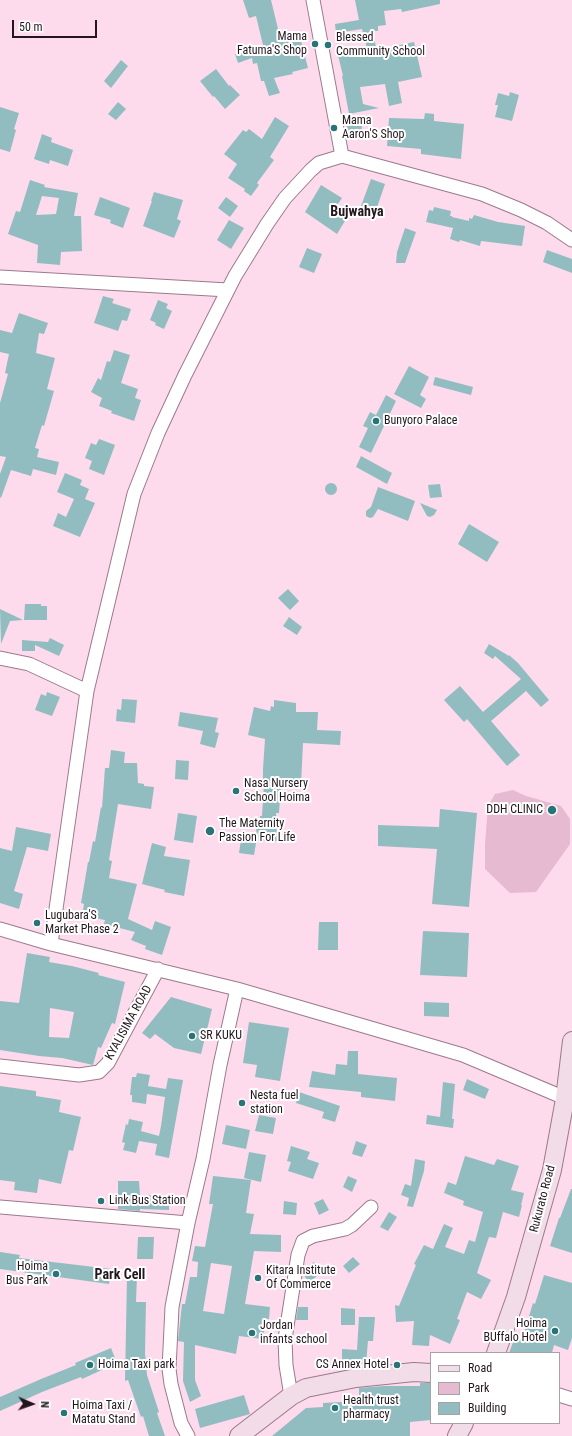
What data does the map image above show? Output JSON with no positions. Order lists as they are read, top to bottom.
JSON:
{
  "streets": {
    "street": ["KYALISIMA ROAD", "Rukurato Road"]
  },
  "districts": ["Bujwahya", "Park Cell"],
  "places": [
    "Mama Fatuma'S Shop",
    "Blessed Community School",
    "Mama Aaron'S Shop",
    "Bunyoro Palace",
    "Nasa Nursery School Hoima",
    "DDH CLINIC",
    "The Maternity Passion For Life",
    "Lugubara'S Market Phase 2",
    "SR KUKU",
    "Nesta fuel station",
    "Link Bus Station",
    "Hoima Bus Park",
    "Kitara Institute Of Commerce",
    "Hoima BUffalo Hotel",
    "Jordan infants school",
    "Hoima Taxi park",
    "CS Annex Hotel",
    "Health trust pharmacy",
    "Hoima Taxi / Matatu Stand"
  ],
  "legend": ["Road", "Park", "Building"],
  "scale_bar": "50 m",
  "north": "right"
}
